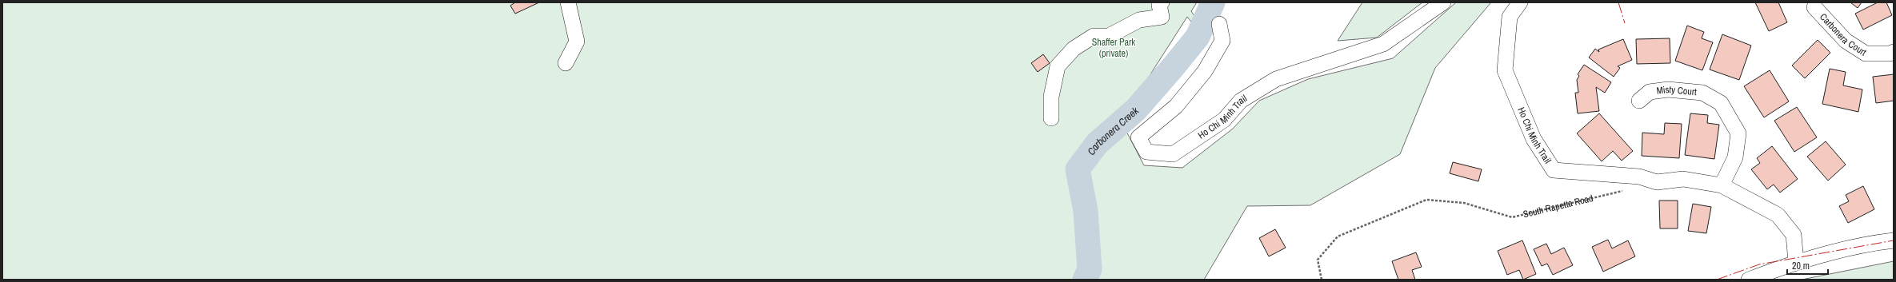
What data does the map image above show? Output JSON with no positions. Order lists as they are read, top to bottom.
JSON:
{
  "streets": {
    "street": ["Carbonera Court", "Misty Court", "Ho Chi Minh Trail"],
    "path": ["South Rapetta Road"]
  },
  "crossings": [
    ["Misty Court", "Ho Chi Minh Trail"]
  ],
  "water": ["Carbonera Creek"],
  "parks": ["Shaffer Park (private)"],
  "scale_bar": "20 m"
}
